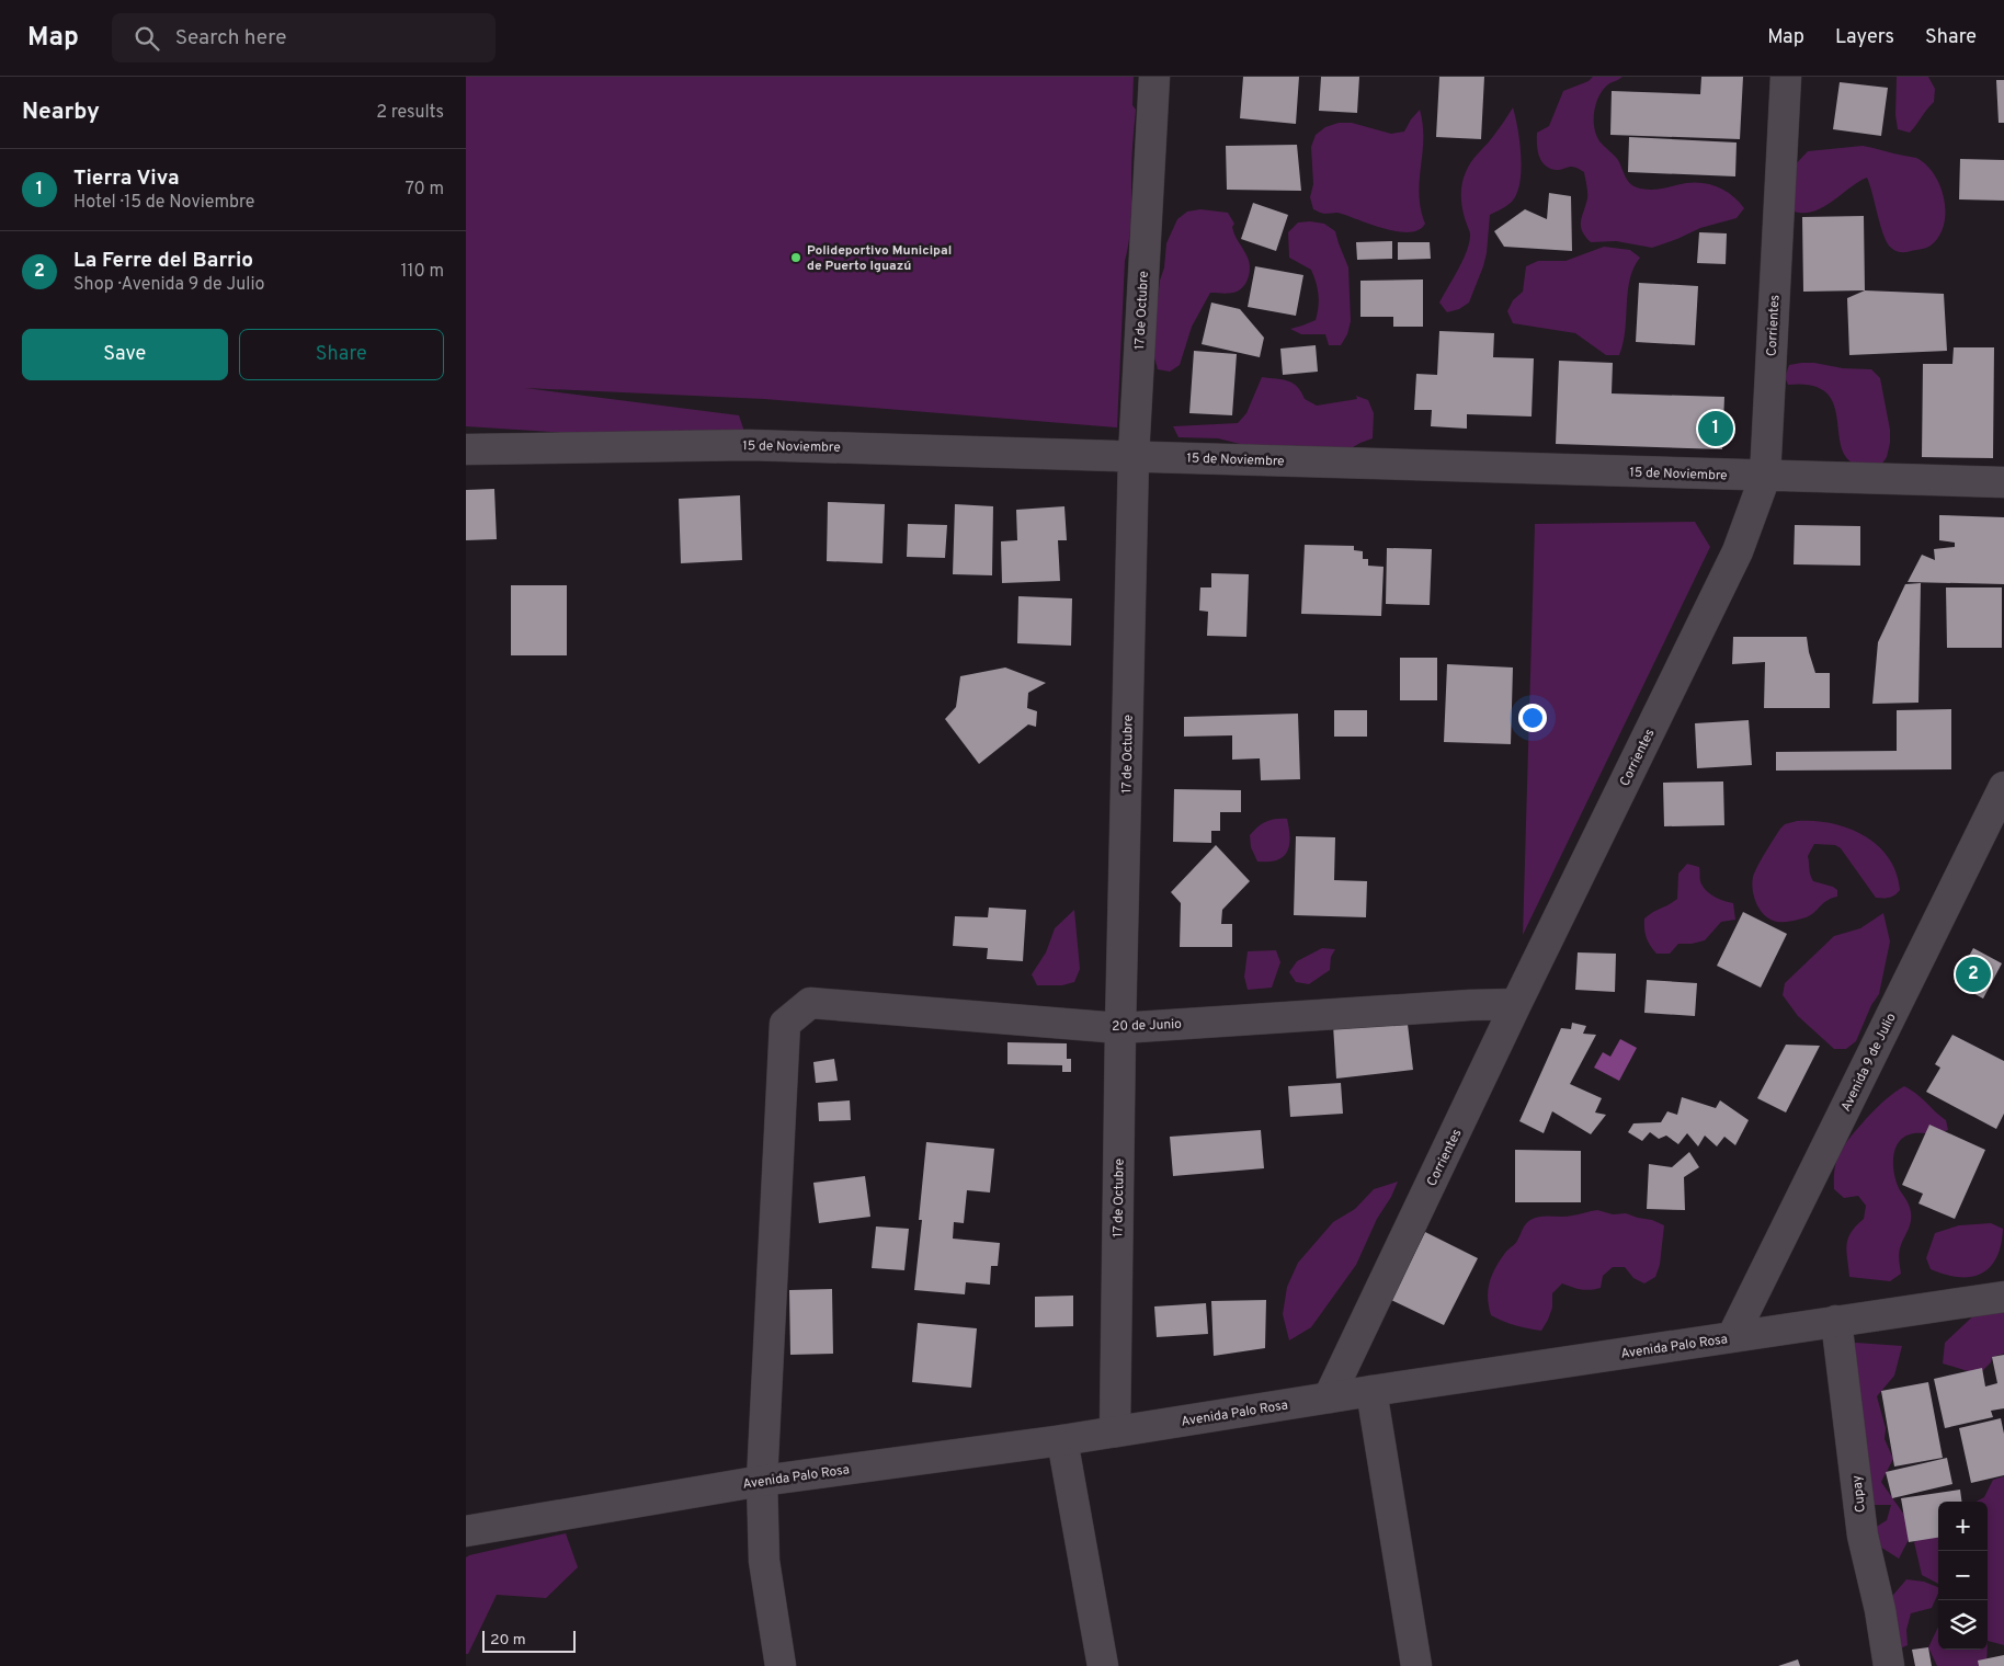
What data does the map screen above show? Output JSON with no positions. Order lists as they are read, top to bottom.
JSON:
{
  "streets": {
    "street": [
      "17 de Octubre",
      "Corrientes",
      "15 de Noviembre",
      "20 de Junio",
      "Avenida 9 de Julio",
      "Avenida Palo Rosa",
      "Cupay"
    ]
  },
  "crossings": [
    ["17 de Octubre", "15 de Noviembre"],
    ["17 de Octubre", "20 de Junio"],
    ["17 de Octubre", "Avenida Palo Rosa"],
    ["Corrientes", "15 de Noviembre"],
    ["Corrientes", "20 de Junio"],
    ["Corrientes", "Avenida Palo Rosa"],
    ["20 de Junio", "Avenida Palo Rosa"],
    ["Avenida 9 de Julio", "Avenida Palo Rosa"],
    ["Avenida Palo Rosa", "Cupay"]
  ],
  "places": ["Polideportivo Municipal de Puerto Iguazú"],
  "scale_bar": "20 m",
  "page": {
    "header": "Map",
    "search": "Search here",
    "nav": ["Map", "Layers", "Share"],
    "heading": ["Nearby", "2 results"],
    "list": [
      {
        "mark": "1",
        "name": "Tierra Viva",
        "note": "Hotel · 15 de Noviembre",
        "value": "70 m"
      },
      {
        "mark": "2",
        "name": "La Ferre del Barrio",
        "note": "Shop · Avenida 9 de Julio",
        "value": "110 m"
      }
    ],
    "buttons": ["Save", "Share"],
    "pins": ["1", "2"],
    "map_buttons": ["+", "−"],
    "scale": "20 m"
  }
}
